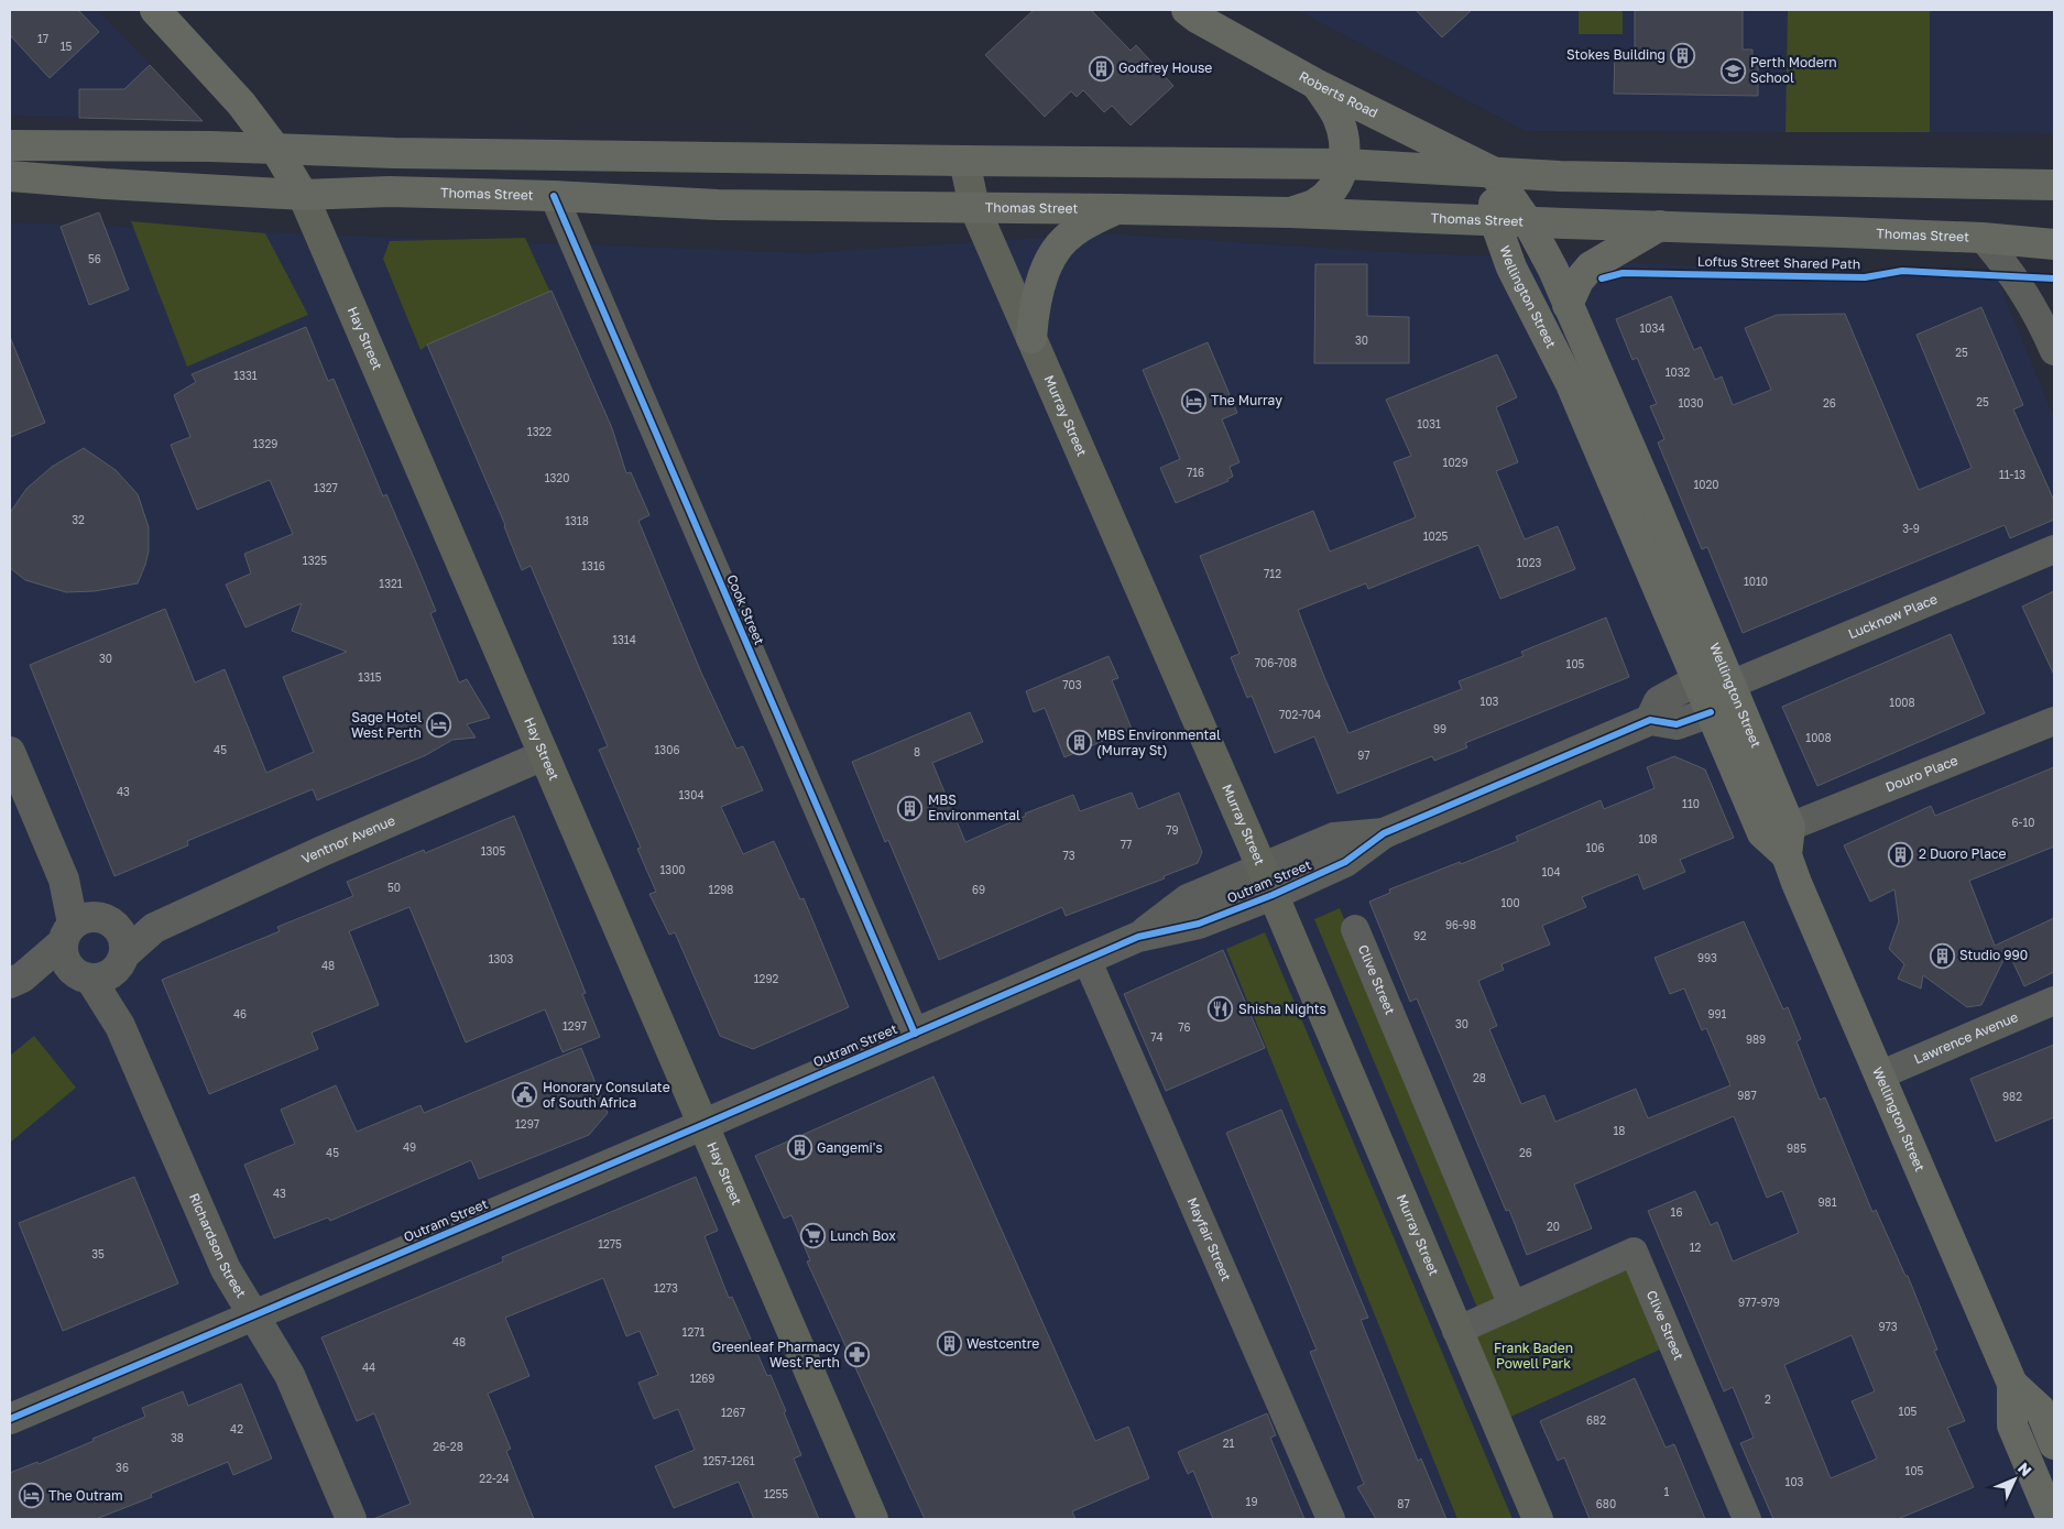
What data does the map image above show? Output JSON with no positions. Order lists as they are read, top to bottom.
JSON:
{
  "streets": {
    "main road": [
      "Roberts Road",
      "Thomas Street",
      "Wellington Street",
      "Hay Street",
      "Murray Street"
    ],
    "street": [
      "Cook Street",
      "Lucknow Place",
      "Douro Place",
      "Ventnor Avenue",
      "Outram Street",
      "Clive Street",
      "Lawrence Avenue",
      "Mayfair Street",
      "Richardson Street"
    ],
    "cycle path": ["Loftus Street Shared Path"]
  },
  "crossings": [
    ["Roberts Road", "Wellington Street"],
    ["Thomas Street", "Wellington Street"],
    ["Thomas Street", "Hay Street"],
    ["Thomas Street", "Murray Street"],
    ["Thomas Street", "Cook Street"],
    ["Wellington Street", "Lucknow Place"],
    ["Wellington Street", "Douro Place"],
    ["Wellington Street", "Lawrence Avenue"],
    ["Hay Street", "Ventnor Avenue"],
    ["Hay Street", "Outram Street"],
    ["Murray Street", "Outram Street"],
    ["Murray Street", "Clive Street"],
    ["Cook Street", "Outram Street"],
    ["Ventnor Avenue", "Richardson Street"],
    ["Outram Street", "Mayfair Street"],
    ["Outram Street", "Richardson Street"]
  ],
  "parks": ["Frank Baden Powell Park"],
  "places": {
    "building": [
      "Stokes Building",
      "Godfrey House",
      "MBS Environmental (Murray St)",
      "MBS Environmental",
      "2 Duoro Place",
      "Studio 990",
      "Gangemi's",
      "Westcentre"
    ],
    "school or university": ["Perth Modern School"],
    "hotel": ["The Murray", "Sage Hotel West Perth", "The Outram"],
    "restaurant": ["Shisha Nights"],
    "public building": ["Honorary Consulate of South Africa"],
    "supermarket": ["Lunch Box"],
    "pharmacy": ["Greenleaf Pharmacy West Perth"]
  },
  "house_numbers": [
    "17",
    "15",
    "56",
    "1034",
    "30",
    "25",
    "1032",
    "1331",
    "25",
    "1030",
    "26",
    "1031",
    "1322",
    "1329",
    "1029",
    "716",
    "11-13",
    "1320",
    "1020",
    "1327",
    "32",
    "1318",
    "3-9",
    "1025",
    "1325",
    "1023",
    "1316",
    "712",
    "1010",
    "1321",
    "1314",
    "30",
    "706-708",
    "105",
    "1315",
    "703",
    "103",
    "1008",
    "702-704",
    "99",
    "1008",
    "45",
    "1306",
    "8",
    "97",
    "43",
    "1304",
    "110",
    "6-10",
    "79",
    "108",
    "77",
    "106",
    "1305",
    "73",
    "1300",
    "104",
    "50",
    "1298",
    "69",
    "100",
    "96-98",
    "92",
    "993",
    "1303",
    "48",
    "1292",
    "46",
    "991",
    "30",
    "1297",
    "76",
    "74",
    "989",
    "28",
    "987",
    "982",
    "1297",
    "18",
    "49",
    "985",
    "45",
    "26",
    "43",
    "981",
    "16",
    "20",
    "1275",
    "12",
    "35",
    "1273",
    "977-979",
    "973",
    "1271",
    "48",
    "44",
    "1269",
    "2",
    "105",
    "1267",
    "682",
    "42",
    "38",
    "21",
    "26-28",
    "1257-1261",
    "36",
    "105",
    "22-24",
    "103",
    "1",
    "1255",
    "19",
    "87",
    "680"
  ],
  "north": "top right"
}
